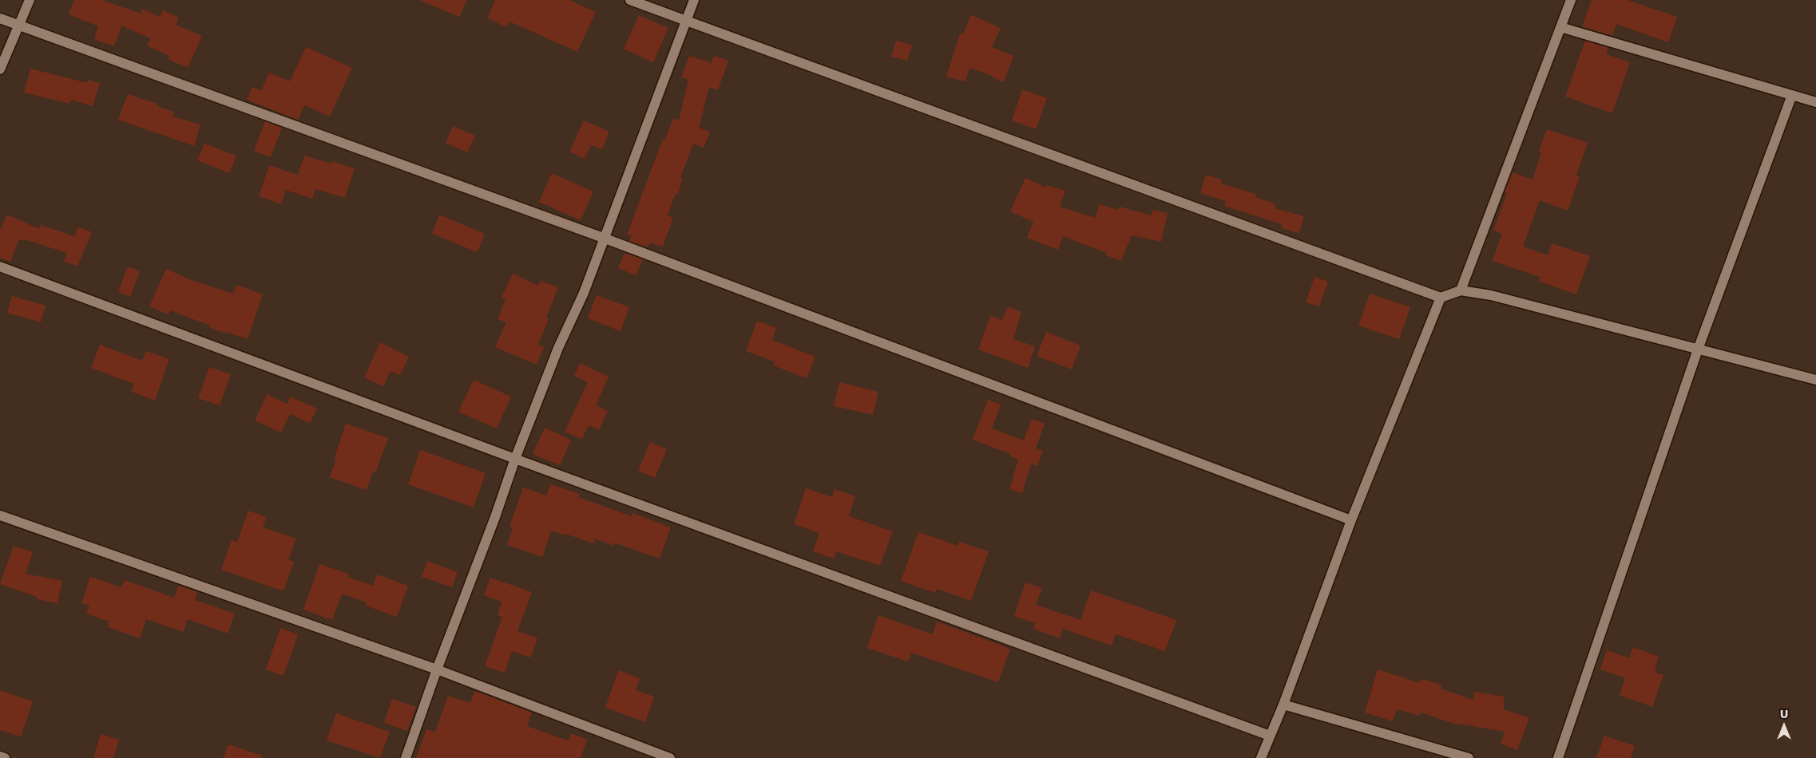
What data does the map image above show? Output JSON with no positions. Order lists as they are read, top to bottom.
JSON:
{
  "north": "top"
}
